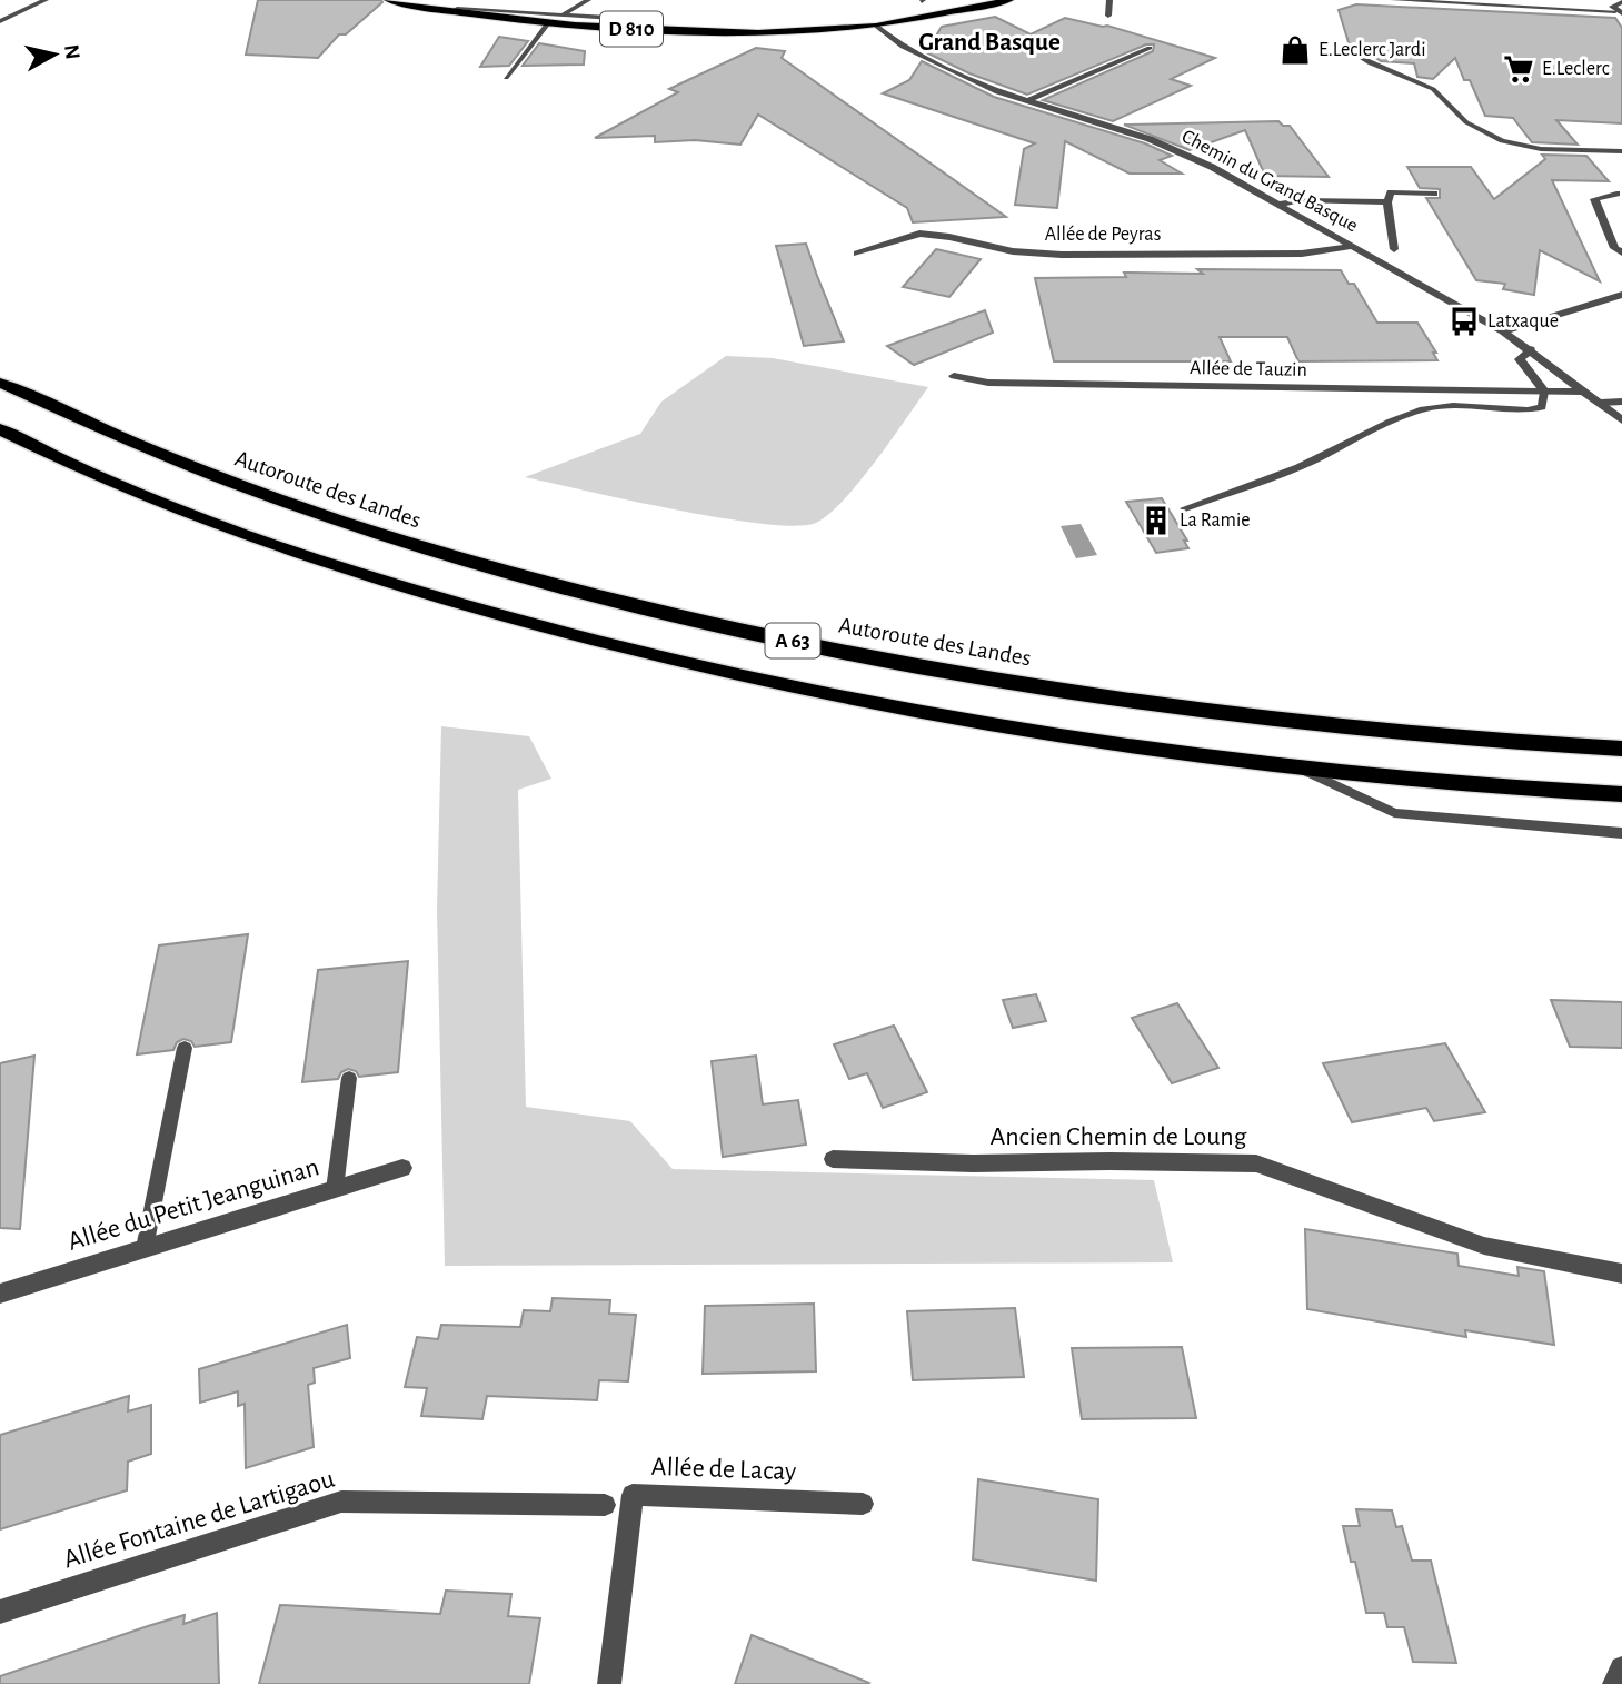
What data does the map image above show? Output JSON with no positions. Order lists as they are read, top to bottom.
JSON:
{
  "streets": {
    "highway": ["Autoroute des Landes", "A 63"],
    "main road": ["D 810"],
    "street": [
      "Chemin du Grand Basque",
      "Allée de Peyras",
      "Allée de Tauzin",
      "Ancien Chemin de Loung",
      "Allée du Petit Jeanguinan",
      "Allée de Lacay",
      "Allée Fontaine de Lartigaou"
    ]
  },
  "crossings": [
    ["D 810", "Chemin du Grand Basque"],
    ["Chemin du Grand Basque", "Allée de Peyras"],
    ["Chemin du Grand Basque", "Allée de Tauzin"]
  ],
  "districts": ["Grand Basque"],
  "places": {
    "shop": ["E.Leclerc Jardi"],
    "supermarket": ["E.Leclerc"],
    "bus stop": ["Latxaque"],
    "building": ["La Ramie"]
  },
  "north": "right"
}
